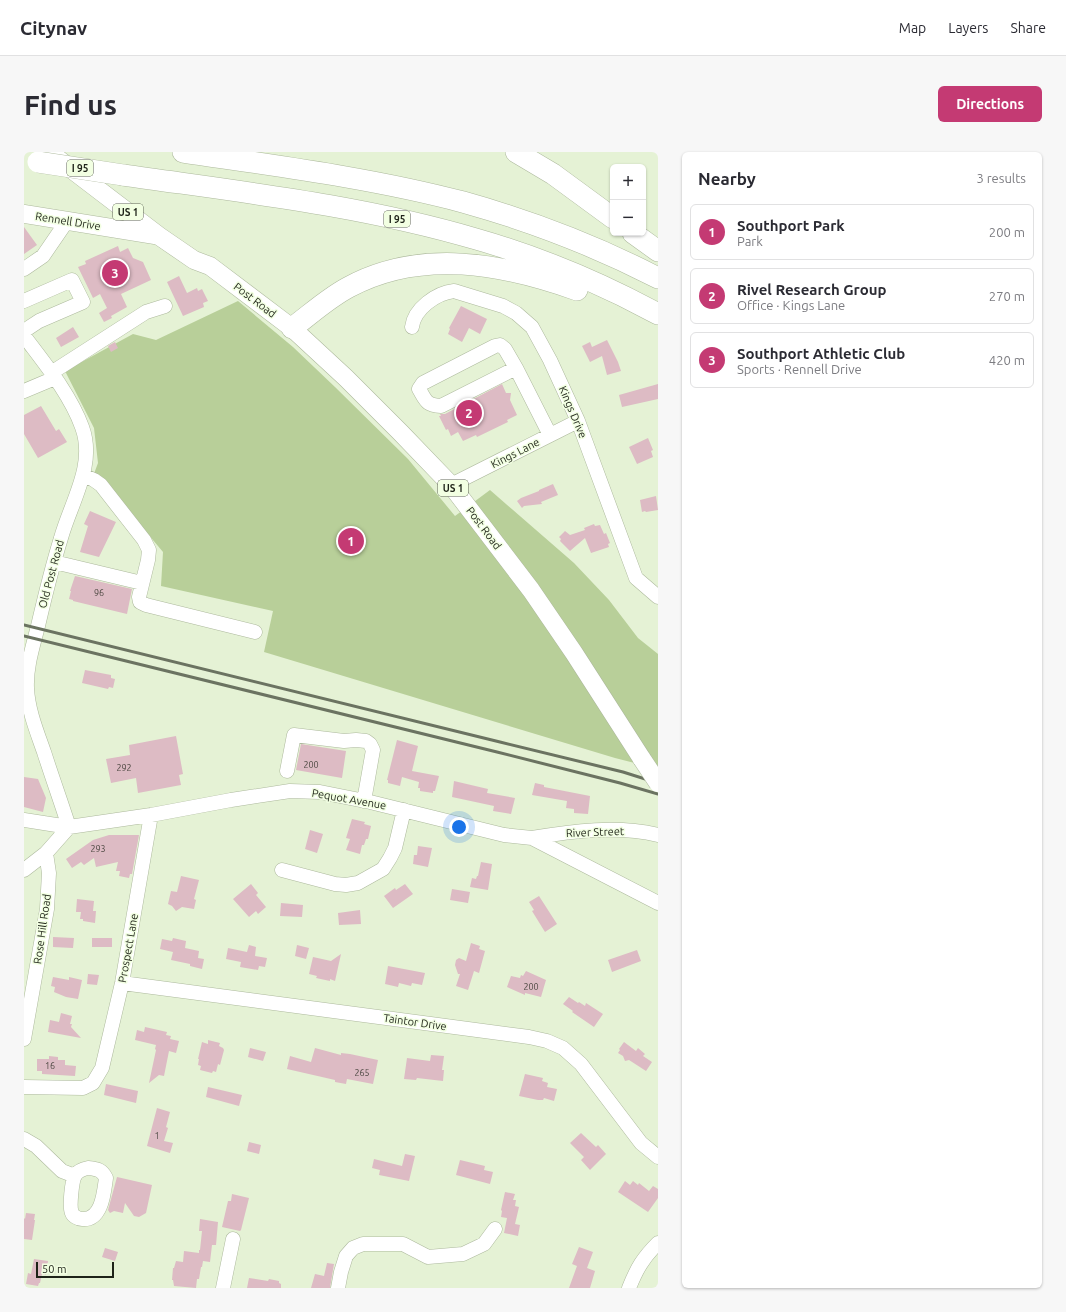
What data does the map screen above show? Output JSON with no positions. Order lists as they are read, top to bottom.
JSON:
{
  "streets": {
    "highway": ["I 95"],
    "main road": ["US 1", "Rennell Drive", "Post Road"],
    "street": [
      "Kings Drive",
      "Kings Lane",
      "Old Post Road",
      "Pequot Avenue",
      "River Street",
      "Rose Hill Road",
      "Prospect Lane",
      "Taintor Drive"
    ]
  },
  "crossings": [
    ["I 95", "Post Road"],
    ["Rennell Drive", "Post Road"],
    ["Post Road", "Kings Lane"],
    ["Kings Drive", "Kings Lane"],
    ["Old Post Road", "Pequot Avenue"],
    ["Pequot Avenue", "River Street"],
    ["Pequot Avenue", "Prospect Lane"],
    ["Prospect Lane", "Taintor Drive"]
  ],
  "house_numbers": [
    "96",
    "200",
    "292",
    "293",
    "200",
    "16",
    "265",
    "1"
  ],
  "scale_bar": "50 m",
  "page": {
    "header": "Citynav",
    "nav": ["Map", "Layers", "Share"],
    "buttons": "Directions",
    "title": "Find us",
    "heading": ["Nearby", "3 results"],
    "map_buttons": ["+", "−"],
    "list": [
      {
        "mark": "1",
        "name": "Southport Park",
        "note": "Park",
        "value": "200 m"
      },
      {
        "mark": "2",
        "name": "Rivel Research Group",
        "note": "Office · Kings Lane",
        "value": "270 m"
      },
      {
        "mark": "3",
        "name": "Southport Athletic Club",
        "note": "Sports · Rennell Drive",
        "value": "420 m"
      }
    ],
    "pins": ["3", "2", "1"],
    "scale": "50 m"
  }
}
